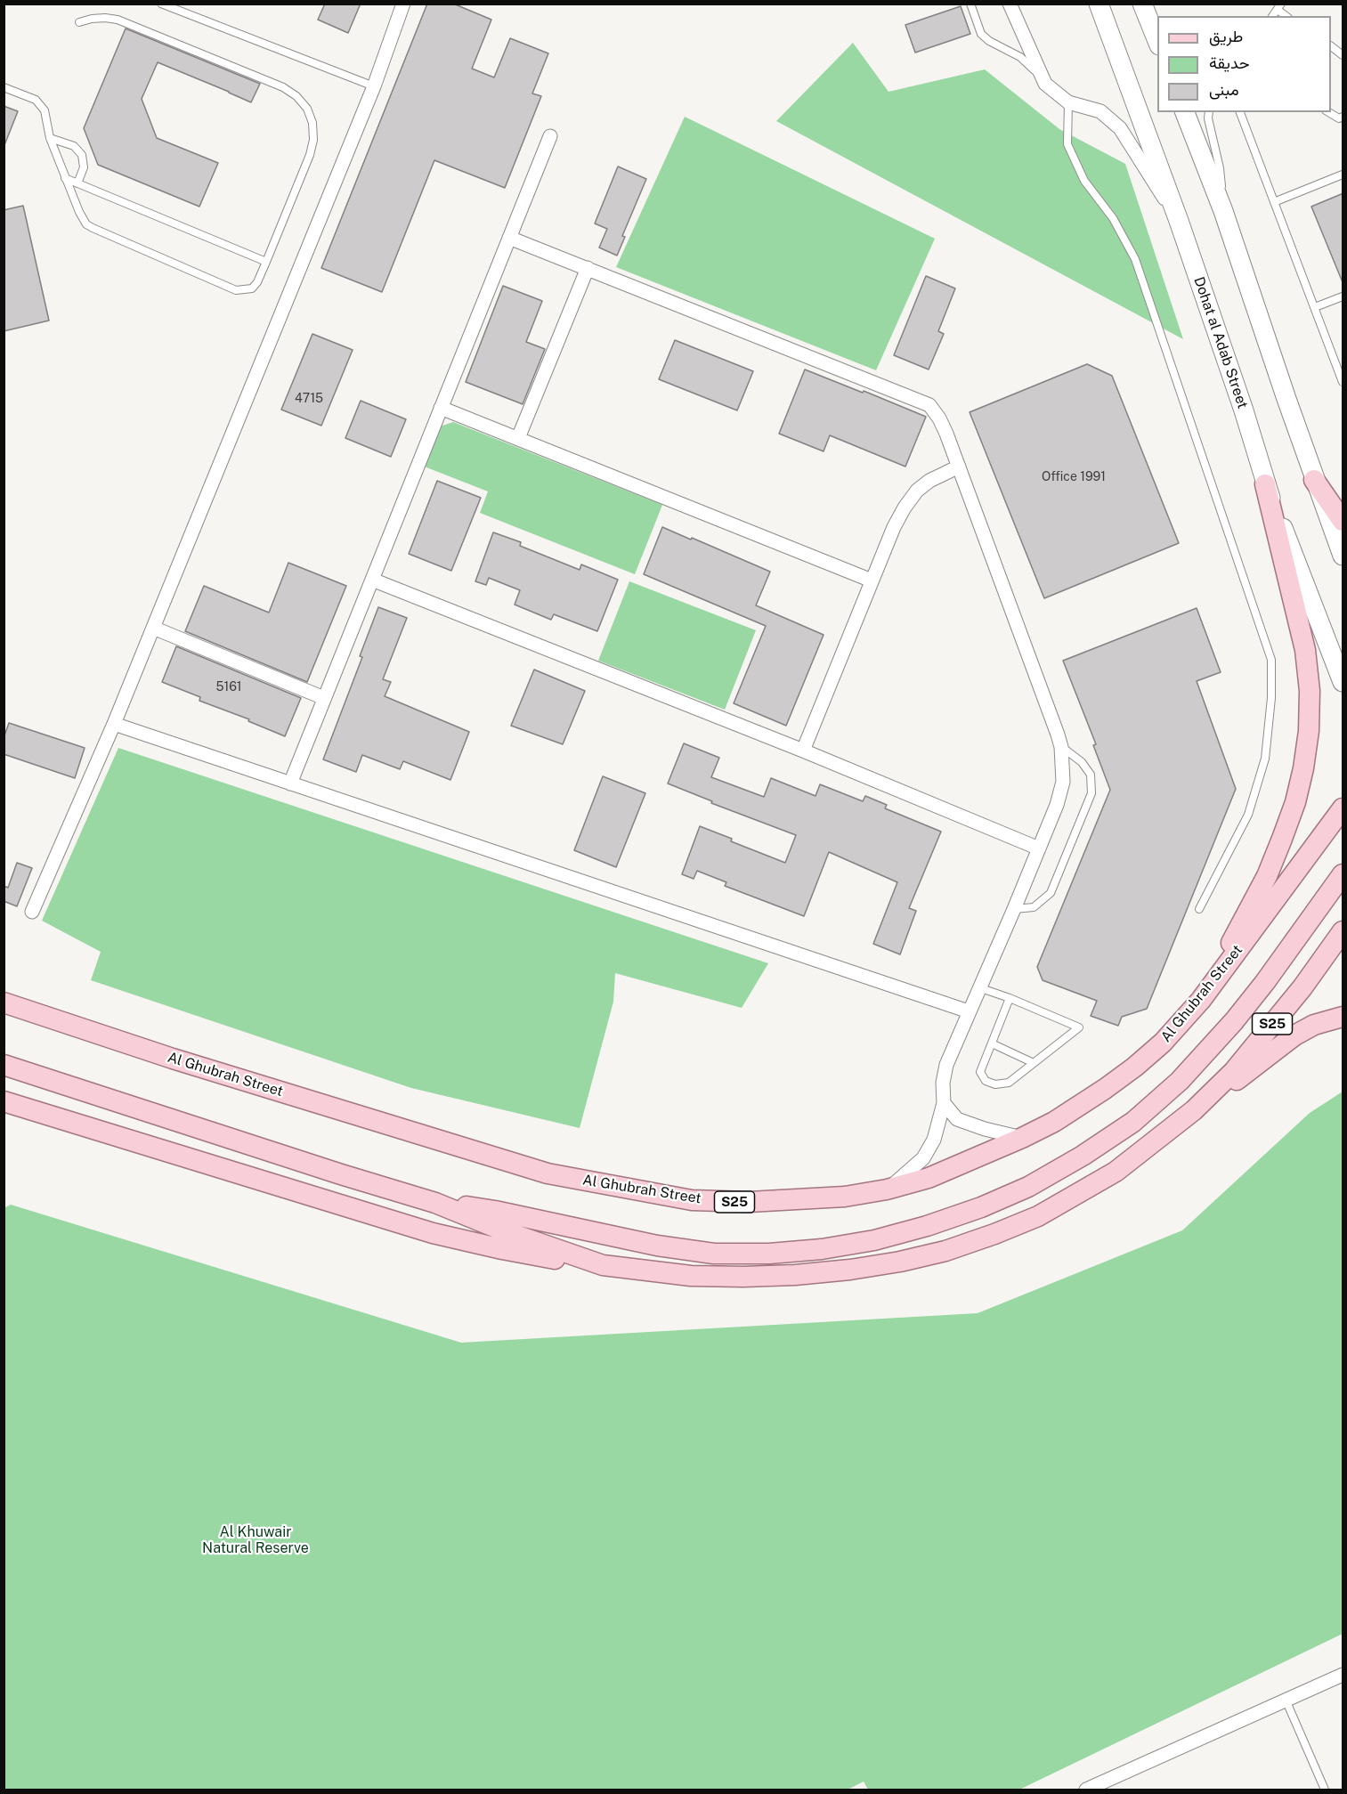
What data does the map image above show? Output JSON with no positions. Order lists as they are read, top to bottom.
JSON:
{
  "streets": {
    "main road": ["Dohat al Adab Street", "Al Ghubrah Street", "S25"]
  },
  "parks": ["Al Khuwair Natural Reserve"],
  "house_numbers": ["4715", "Office 1991", "5161"],
  "legend": ["طريق", "حديقة", "مبنى"]
}
